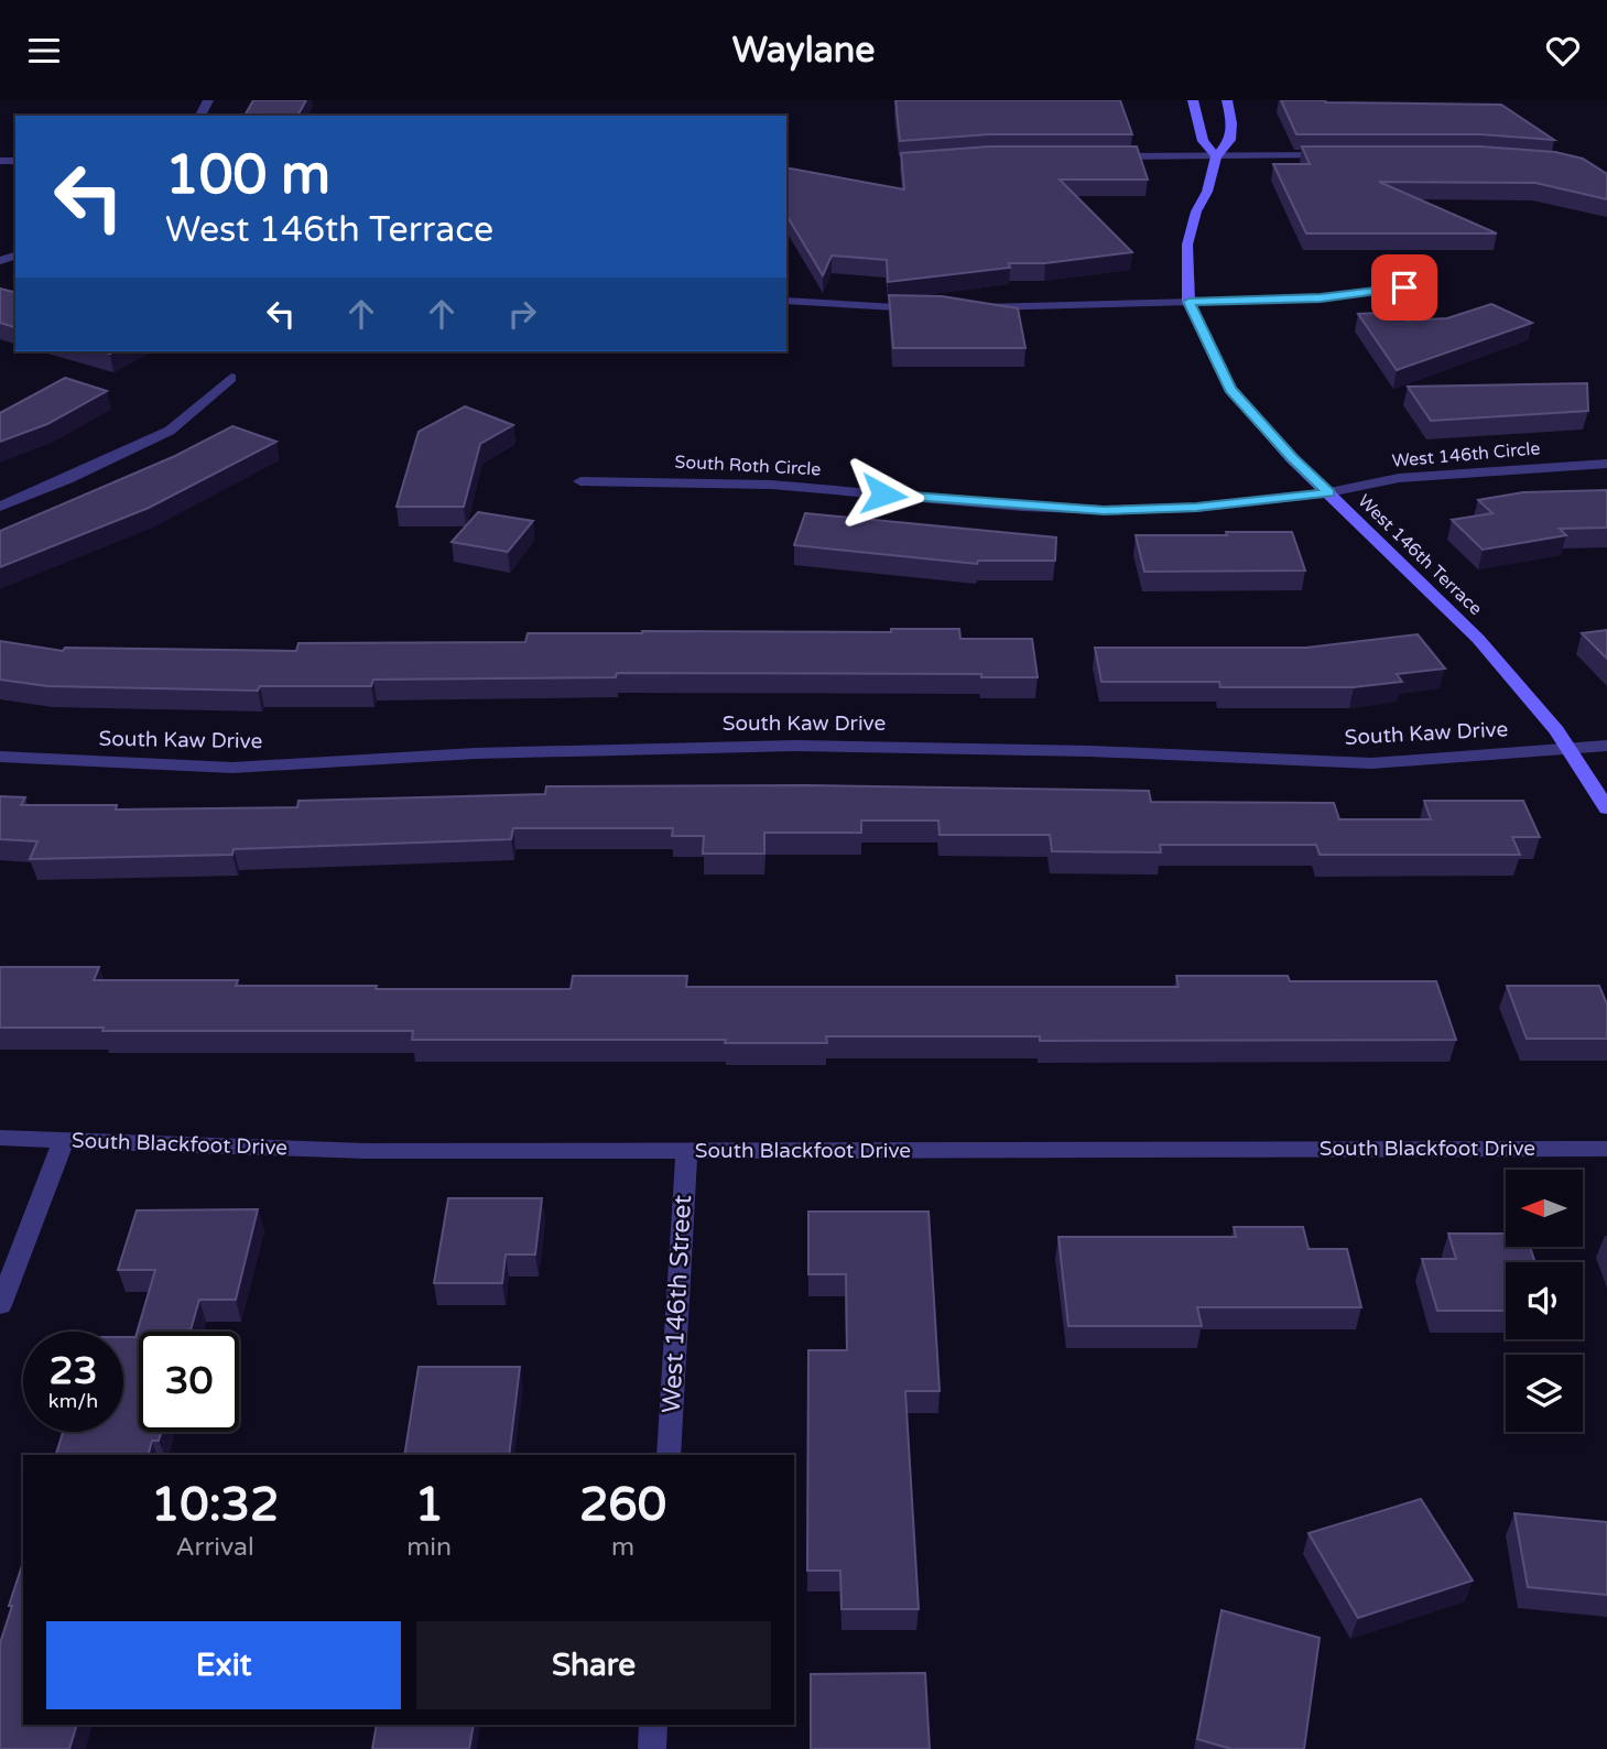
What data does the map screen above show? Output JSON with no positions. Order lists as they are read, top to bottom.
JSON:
{
  "streets": {
    "street": [
      "West 146th Circle",
      "South Roth Circle",
      "West 146th Terrace",
      "South Kaw Drive",
      "South Blackfoot Drive",
      "West 146th Street"
    ]
  },
  "crossings": [
    ["West 146th Circle", "South Roth Circle"],
    ["West 146th Circle", "West 146th Terrace"],
    ["South Roth Circle", "West 146th Terrace"],
    ["West 146th Terrace", "South Kaw Drive"],
    ["South Blackfoot Drive", "West 146th Street"]
  ],
  "north": "left",
  "page": {
    "header": "Waylane",
    "turn": ["100 m", "West 146th Terrace"],
    "speed": "23 km/h",
    "limit": "30",
    "eta": [
      "10:32",
      "Arrival",
      "1",
      "min",
      "260",
      "m"
    ],
    "buttons": ["Exit", "Share"]
  }
}
